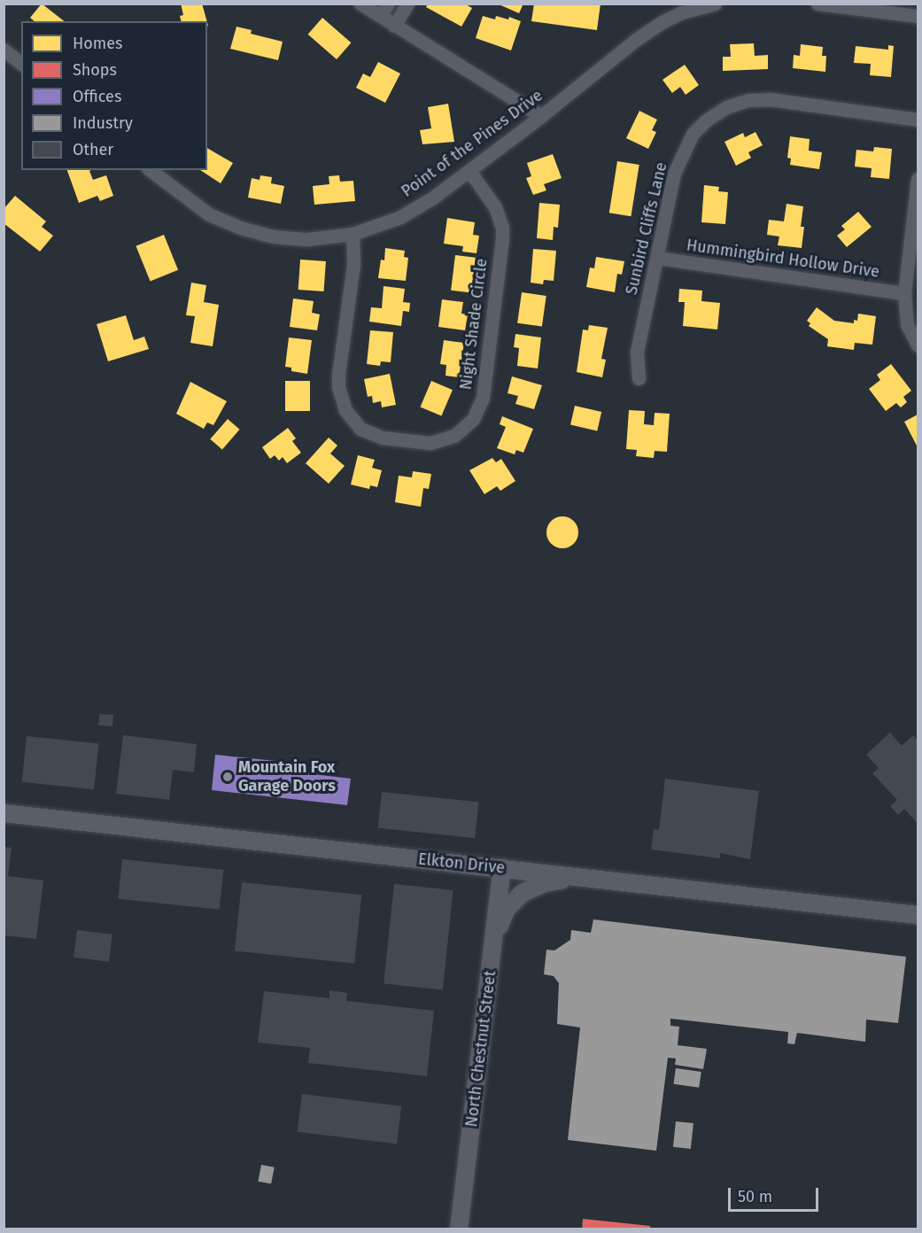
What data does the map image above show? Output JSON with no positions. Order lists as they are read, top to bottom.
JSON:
{
  "streets": {
    "street": [
      "Point of the Pines Drive",
      "Sunbird Cliffs Lane",
      "Hummingbird Hollow Drive",
      "Night Shade Circle",
      "Elkton Drive",
      "North Chestnut Street"
    ]
  },
  "crossings": [
    ["Point of the Pines Drive", "Night Shade Circle"],
    ["Sunbird Cliffs Lane", "Hummingbird Hollow Drive"],
    ["Elkton Drive", "North Chestnut Street"]
  ],
  "places": ["Mountain Fox Garage Doors"],
  "legend": [
    "Homes",
    "Shops",
    "Offices",
    "Industry",
    "Other"
  ],
  "scale_bar": "50 m"
}
